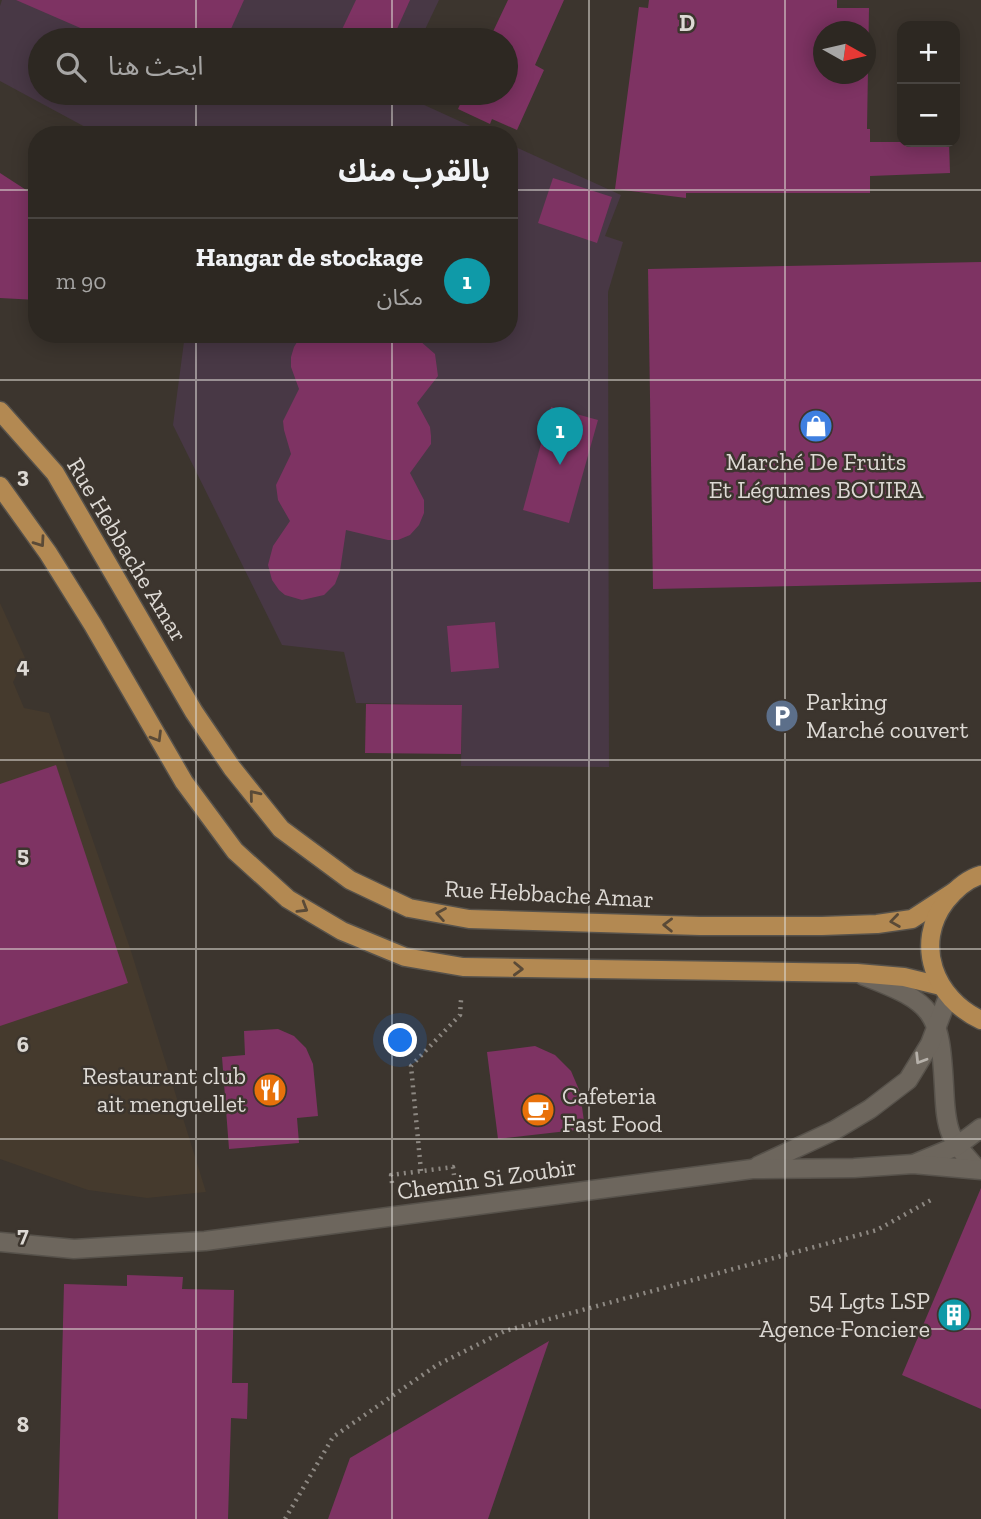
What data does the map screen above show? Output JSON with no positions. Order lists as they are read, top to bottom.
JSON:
{
  "streets": {
    "main road": ["Rue Hebbache Amar"],
    "street": ["Chemin Si Zoubir"]
  },
  "places": {
    "shop": ["Marché De Fruits Et Légumes BOUIRA"],
    "parking": ["Parking Marché couvert"],
    "restaurant": ["Restaurant club ait menguellet"],
    "cafe": ["Cafeteria Fast Food"],
    "building": ["54 Lgts LSP Agence Fonciere"]
  },
  "north": "right",
  "page": {
    "map_buttons": ["+", "−"],
    "search": "ابحث هنا",
    "heading": "بالقرب منك",
    "list": [
      {
        "mark": "1",
        "name": "Hangar de stockage",
        "note": "مكان",
        "value": "90 m"
      }
    ],
    "pins": "1"
  },
  "grid": {
    "columns": ["D"],
    "rows": [
      "3",
      "4",
      "5",
      "6",
      "7",
      "8"
    ]
  }
}
